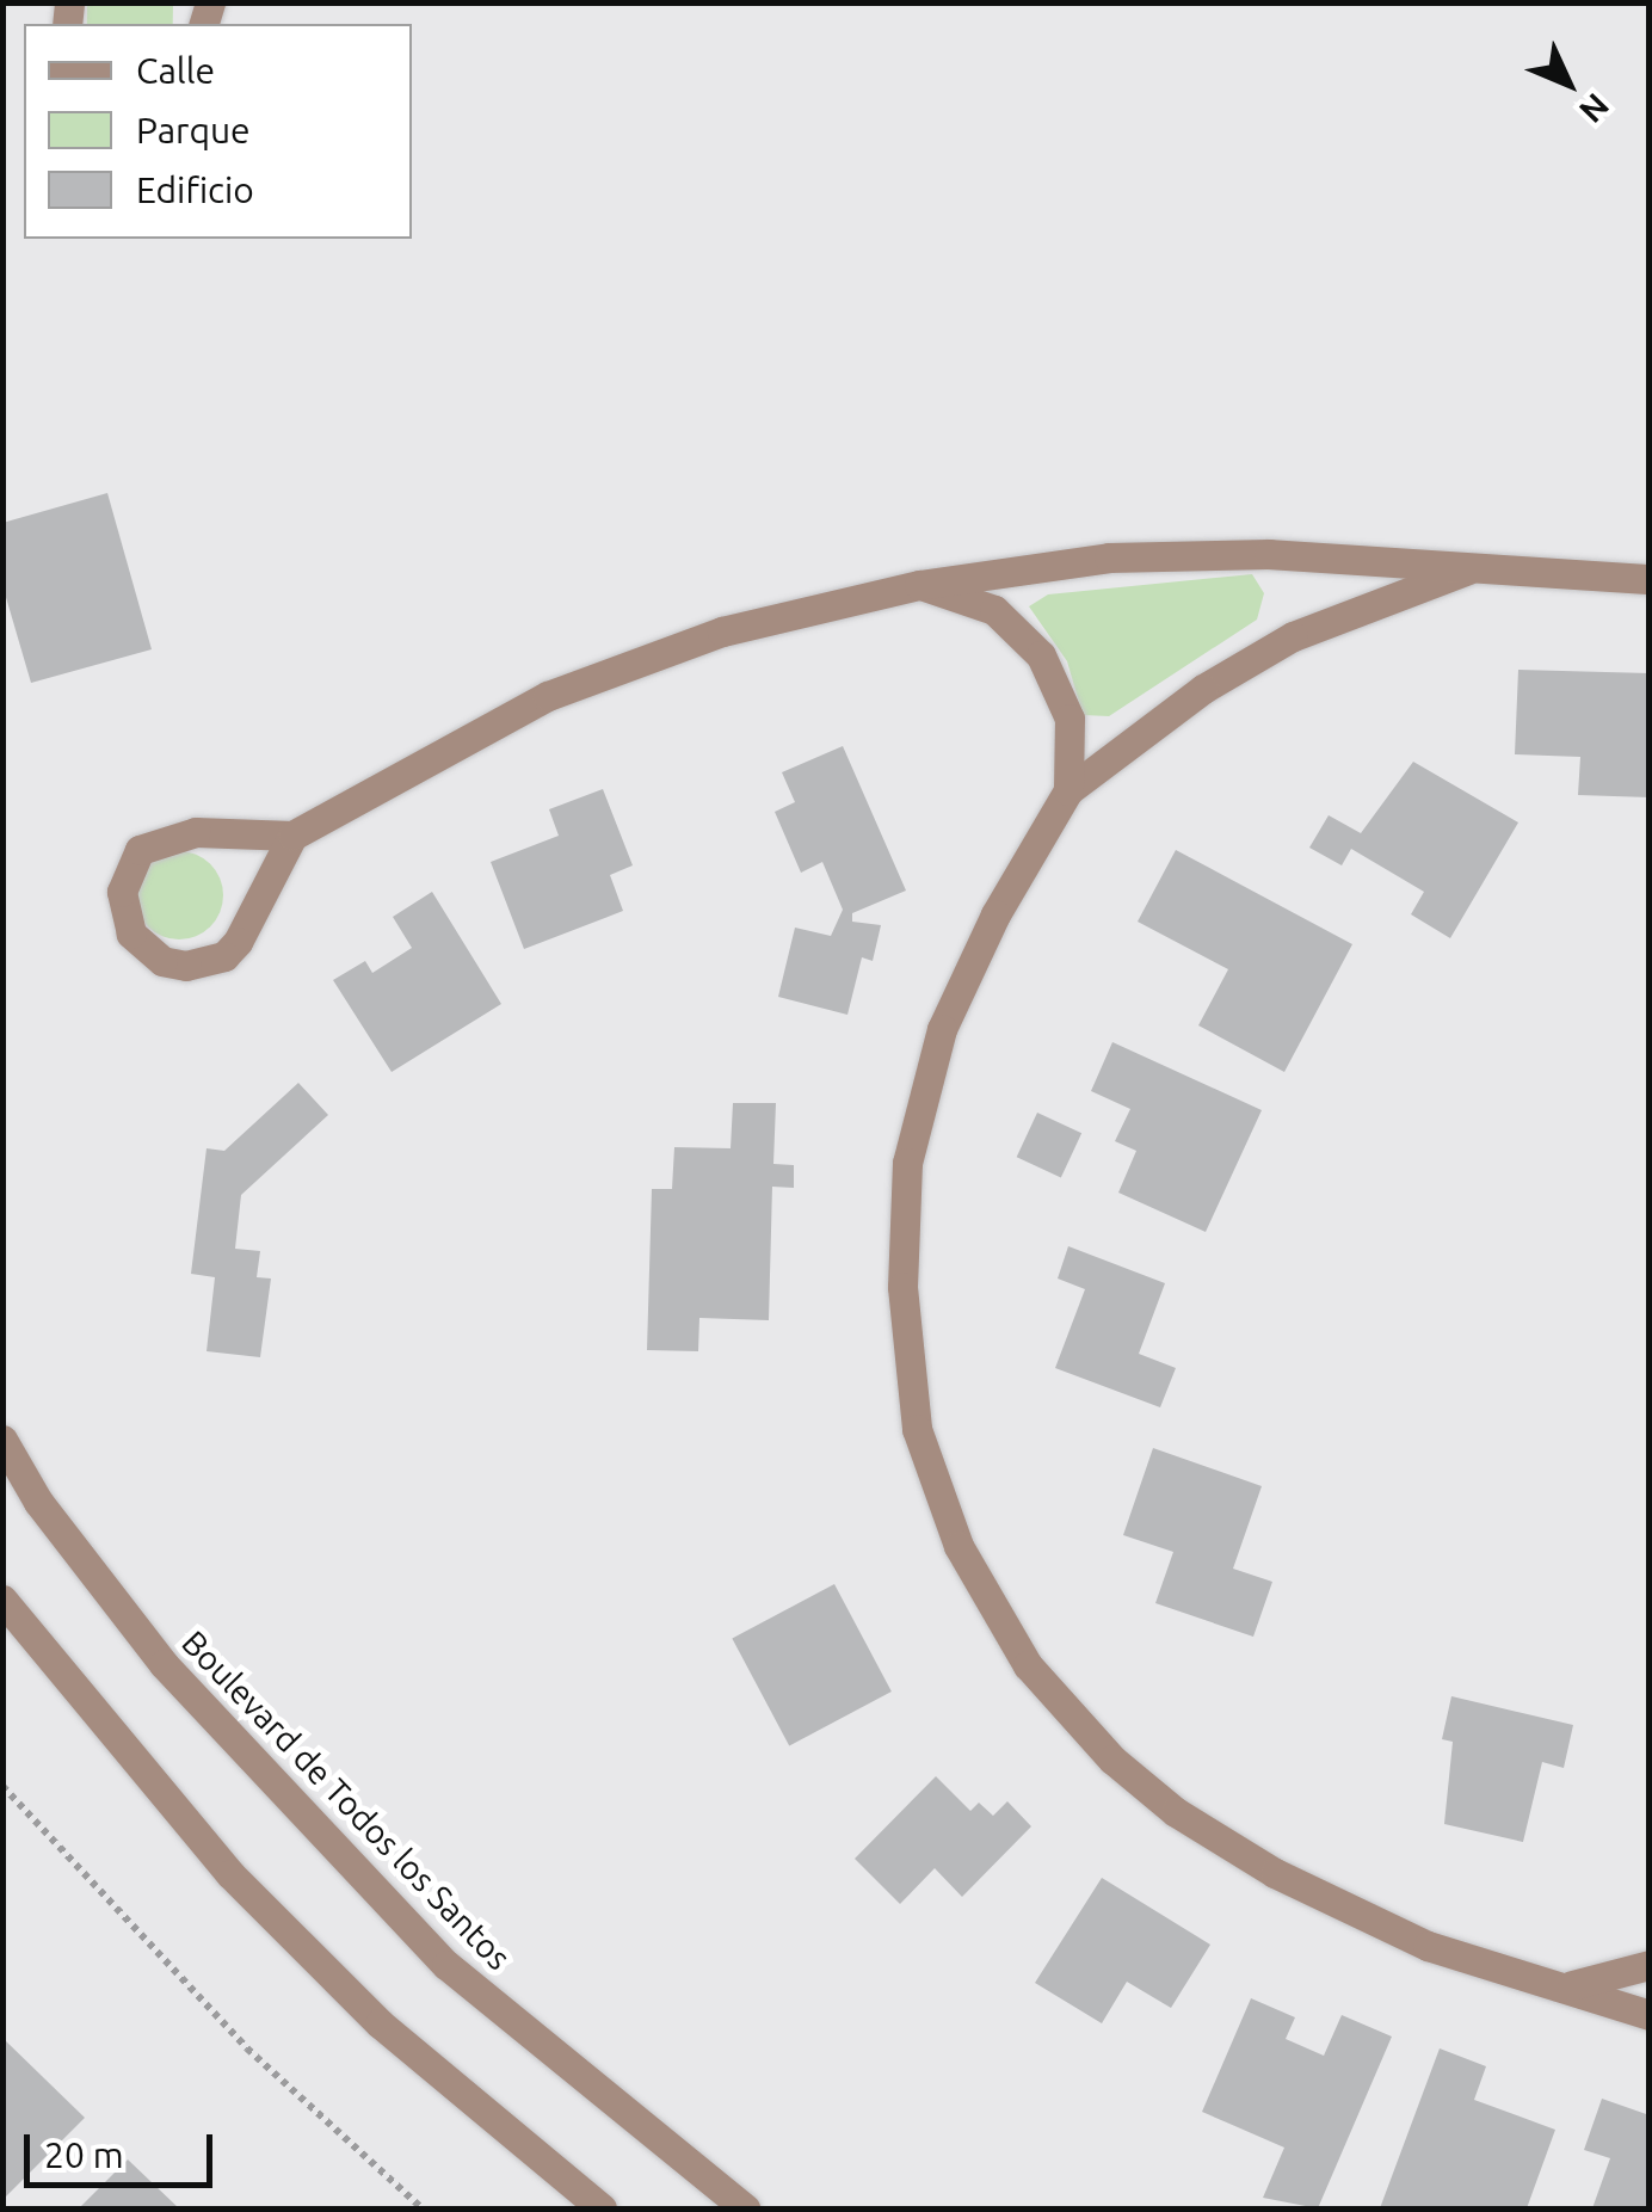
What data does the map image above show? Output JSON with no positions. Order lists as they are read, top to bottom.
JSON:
{
  "streets": {
    "street": ["Boulevard de Todos los Santos"]
  },
  "legend": ["Calle", "Parque", "Edificio"],
  "scale_bar": "20 m",
  "north": "bottom right"
}
